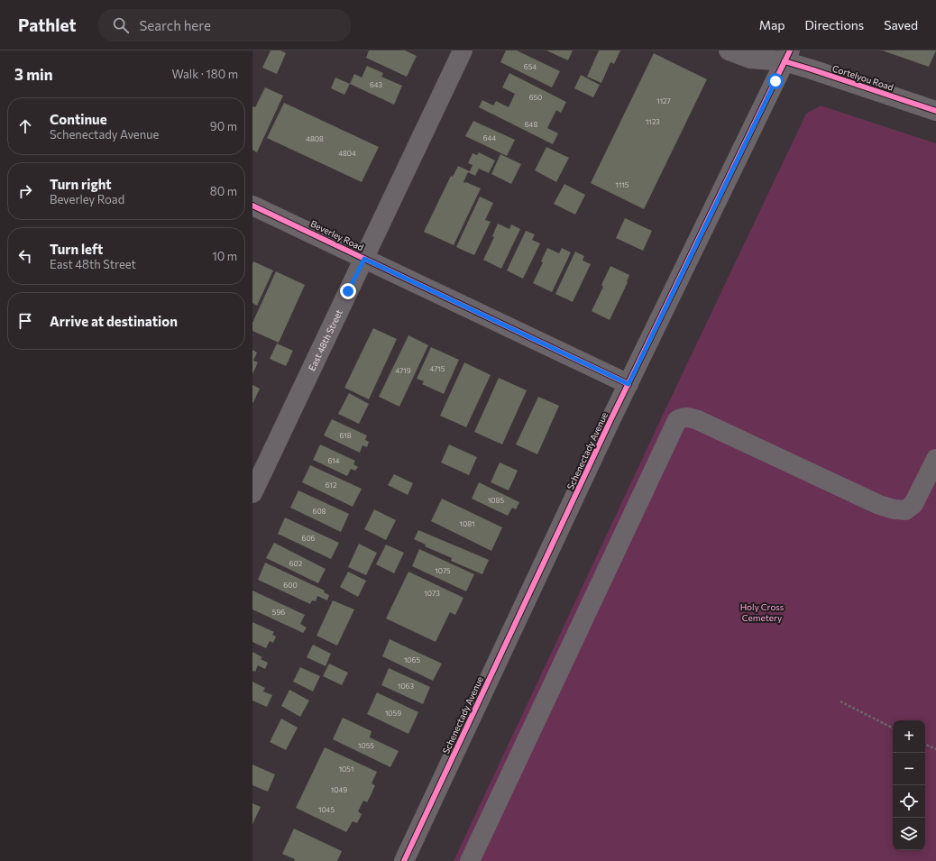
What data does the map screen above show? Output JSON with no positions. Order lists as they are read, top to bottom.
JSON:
{
  "streets": {
    "street": [
      "Cortelyou Road",
      "Beverley Road",
      "East 48th Street",
      "Schenectady Avenue"
    ]
  },
  "crossings": [
    ["Cortelyou Road", "Schenectady Avenue"],
    ["Beverley Road", "East 48th Street"],
    ["Beverley Road", "Schenectady Avenue"]
  ],
  "parks": ["Holy Cross Cemetery"],
  "house_numbers": [
    "654",
    "643",
    "650",
    "1127",
    "1123",
    "648",
    "644",
    "4808",
    "4804",
    "1115",
    "4715",
    "4719",
    "618",
    "614",
    "612",
    "1085",
    "608",
    "1081",
    "606",
    "602",
    "1075",
    "600",
    "1073",
    "596",
    "1065",
    "1063",
    "1059",
    "1055",
    "1051",
    "1049",
    "1045"
  ],
  "page": {
    "header": "Pathlet",
    "search": "Search here",
    "nav": ["Map", "Directions", "Saved"],
    "heading": ["3 min", "Walk · 180 m"],
    "list": [
      ["Continue", "Schenectady Avenue", "90 m"],
      ["Turn right", "Beverley Road", "80 m"],
      ["Turn left", "East 48th Street", "10 m"],
      "Arrive at destination"
    ],
    "map_buttons": ["+", "−"]
  }
}
